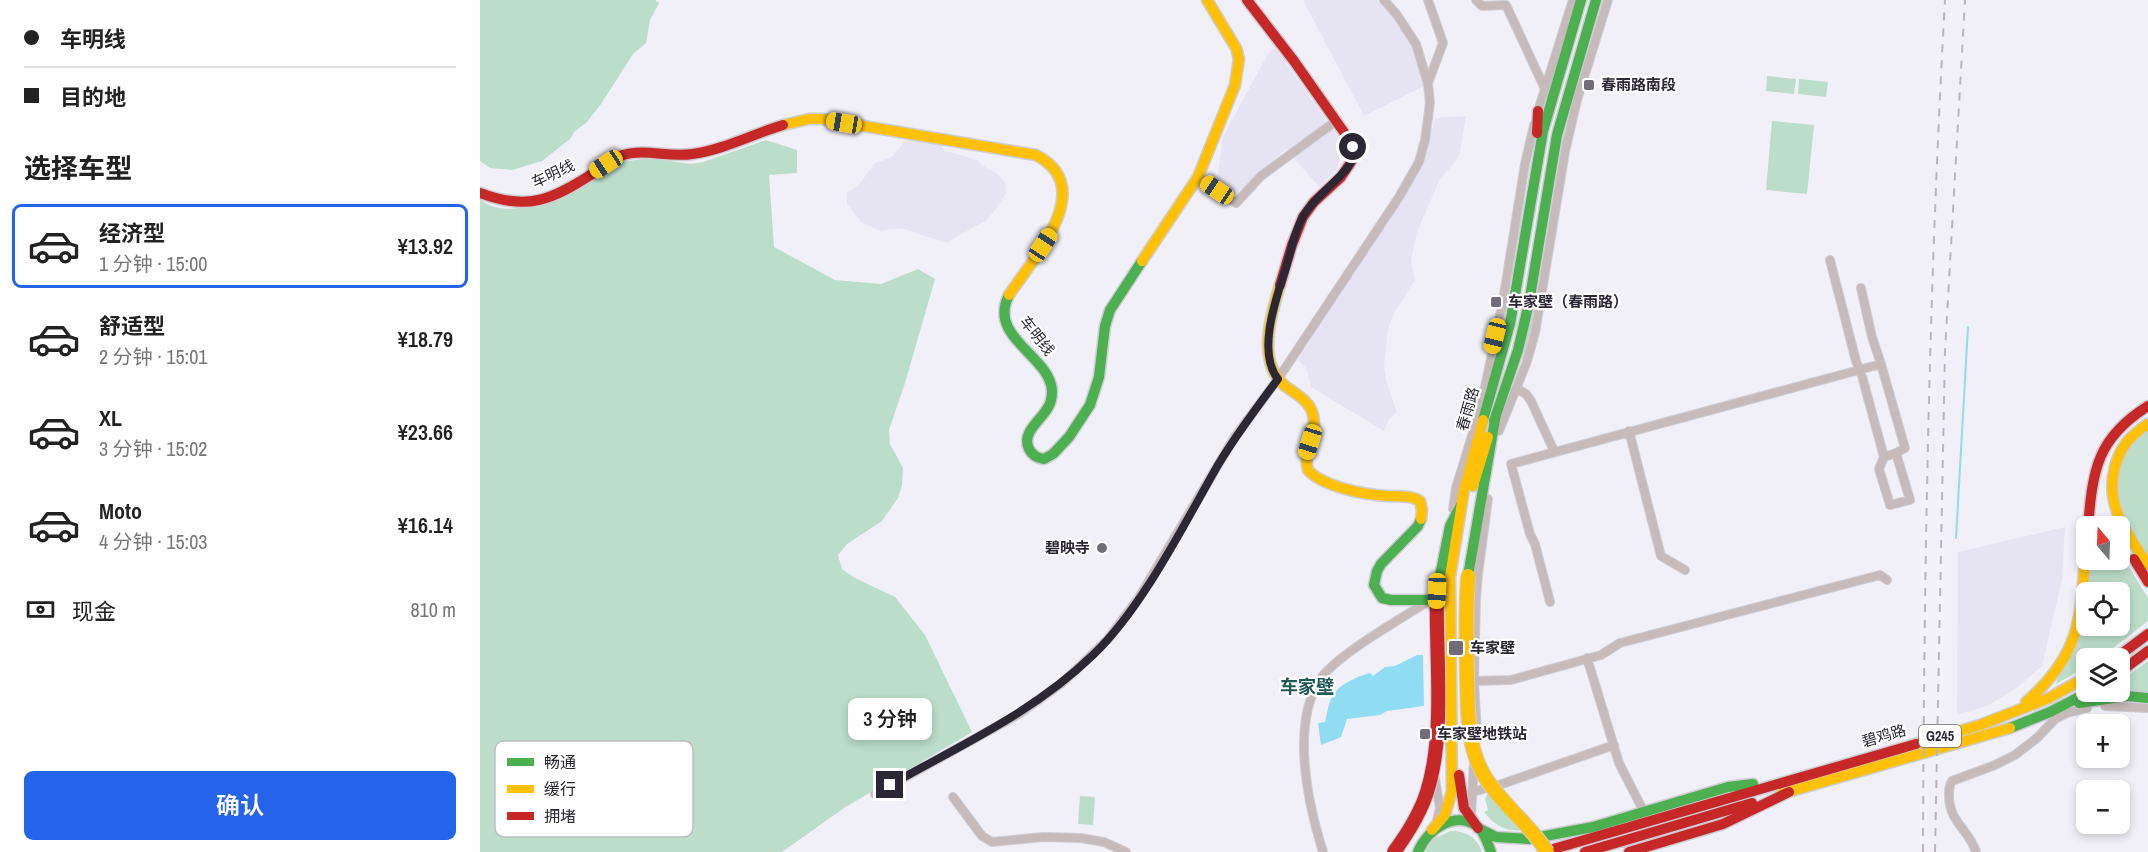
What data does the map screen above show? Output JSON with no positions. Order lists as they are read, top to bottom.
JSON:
{
  "streets": {
    "main road": [
      "车明线",
      "春雨路",
      "碧鸡路",
      "G245"
    ]
  },
  "crossings": [
    ["碧鸡路", "G245"]
  ],
  "districts": ["车家壁"],
  "places": {
    "transit": [
      "春雨路南段",
      "车家壁（春雨路）",
      "车家壁",
      "车家壁地铁站"
    ],
    "other": ["碧映寺"]
  },
  "legend": ["畅通", "缓行", "拥堵"],
  "north": "top",
  "page": {
    "banner": ["车明线", "目的地"],
    "heading": "选择车型",
    "list": [
      {
        "name": "经济型",
        "note": "1 分钟 · 15:00",
        "value": "¥13.92"
      },
      {
        "name": "舒适型",
        "note": "2 分钟 · 15:01",
        "value": "¥18.79"
      },
      {
        "name": "XL",
        "note": "3 分钟 · 15:02",
        "value": "¥23.66"
      },
      {
        "name": "Moto",
        "note": "4 分钟 · 15:03",
        "value": "¥16.14"
      }
    ],
    "map_buttons": ["+", "−"],
    "pay": ["现金", "810 m"],
    "bubble": "3 分钟",
    "buttons": "确认"
  }
}
